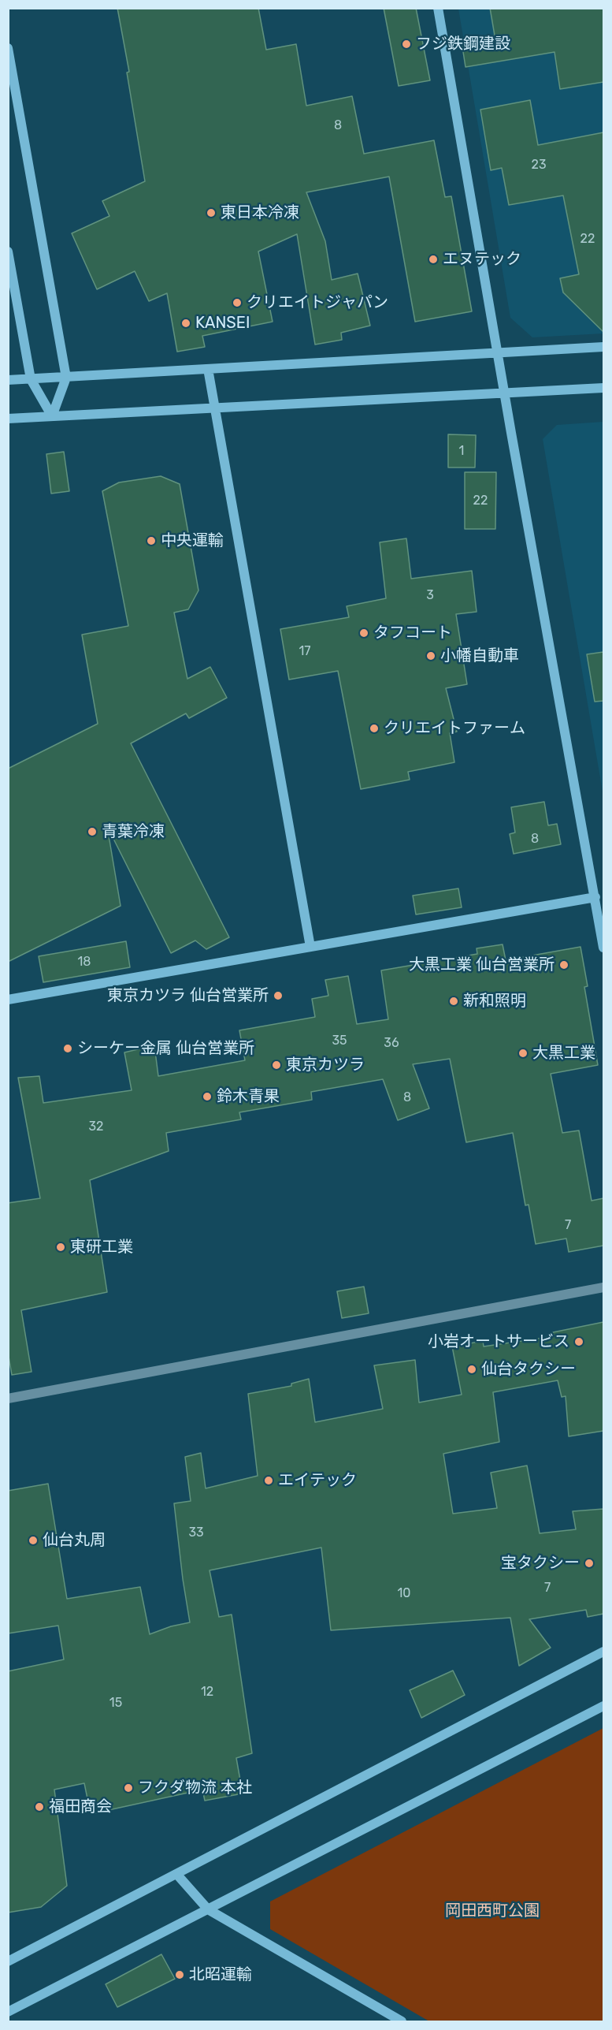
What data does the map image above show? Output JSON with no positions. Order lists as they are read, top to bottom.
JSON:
{
  "parks": ["岡田西町公園"],
  "places": [
    "フジ鉄鋼建設",
    "東日本冷凍",
    "エヌテック",
    "クリエイトジャパン",
    "KANSEI",
    "中央運輸",
    "タフコート",
    "小幡自動車",
    "クリエイトファーム",
    "青葉冷凍",
    "大黒工業 仙台営業所",
    "東京カツラ 仙台営業所",
    "新和照明",
    "シーケー金属 仙台営業所",
    "大黒工業",
    "東京カツラ",
    "鈴木青果",
    "東研工業",
    "小岩オートサービス",
    "仙台タクシー",
    "エイテック",
    "仙台丸周",
    "宝タクシー",
    "フクダ物流 本社",
    "福田商会",
    "北昭運輸"
  ],
  "house_numbers": [
    "8",
    "23",
    "22",
    "1",
    "22",
    "3",
    "17",
    "8",
    "18",
    "35",
    "36",
    "8",
    "32",
    "7",
    "33",
    "7",
    "10",
    "12",
    "15"
  ]
}
